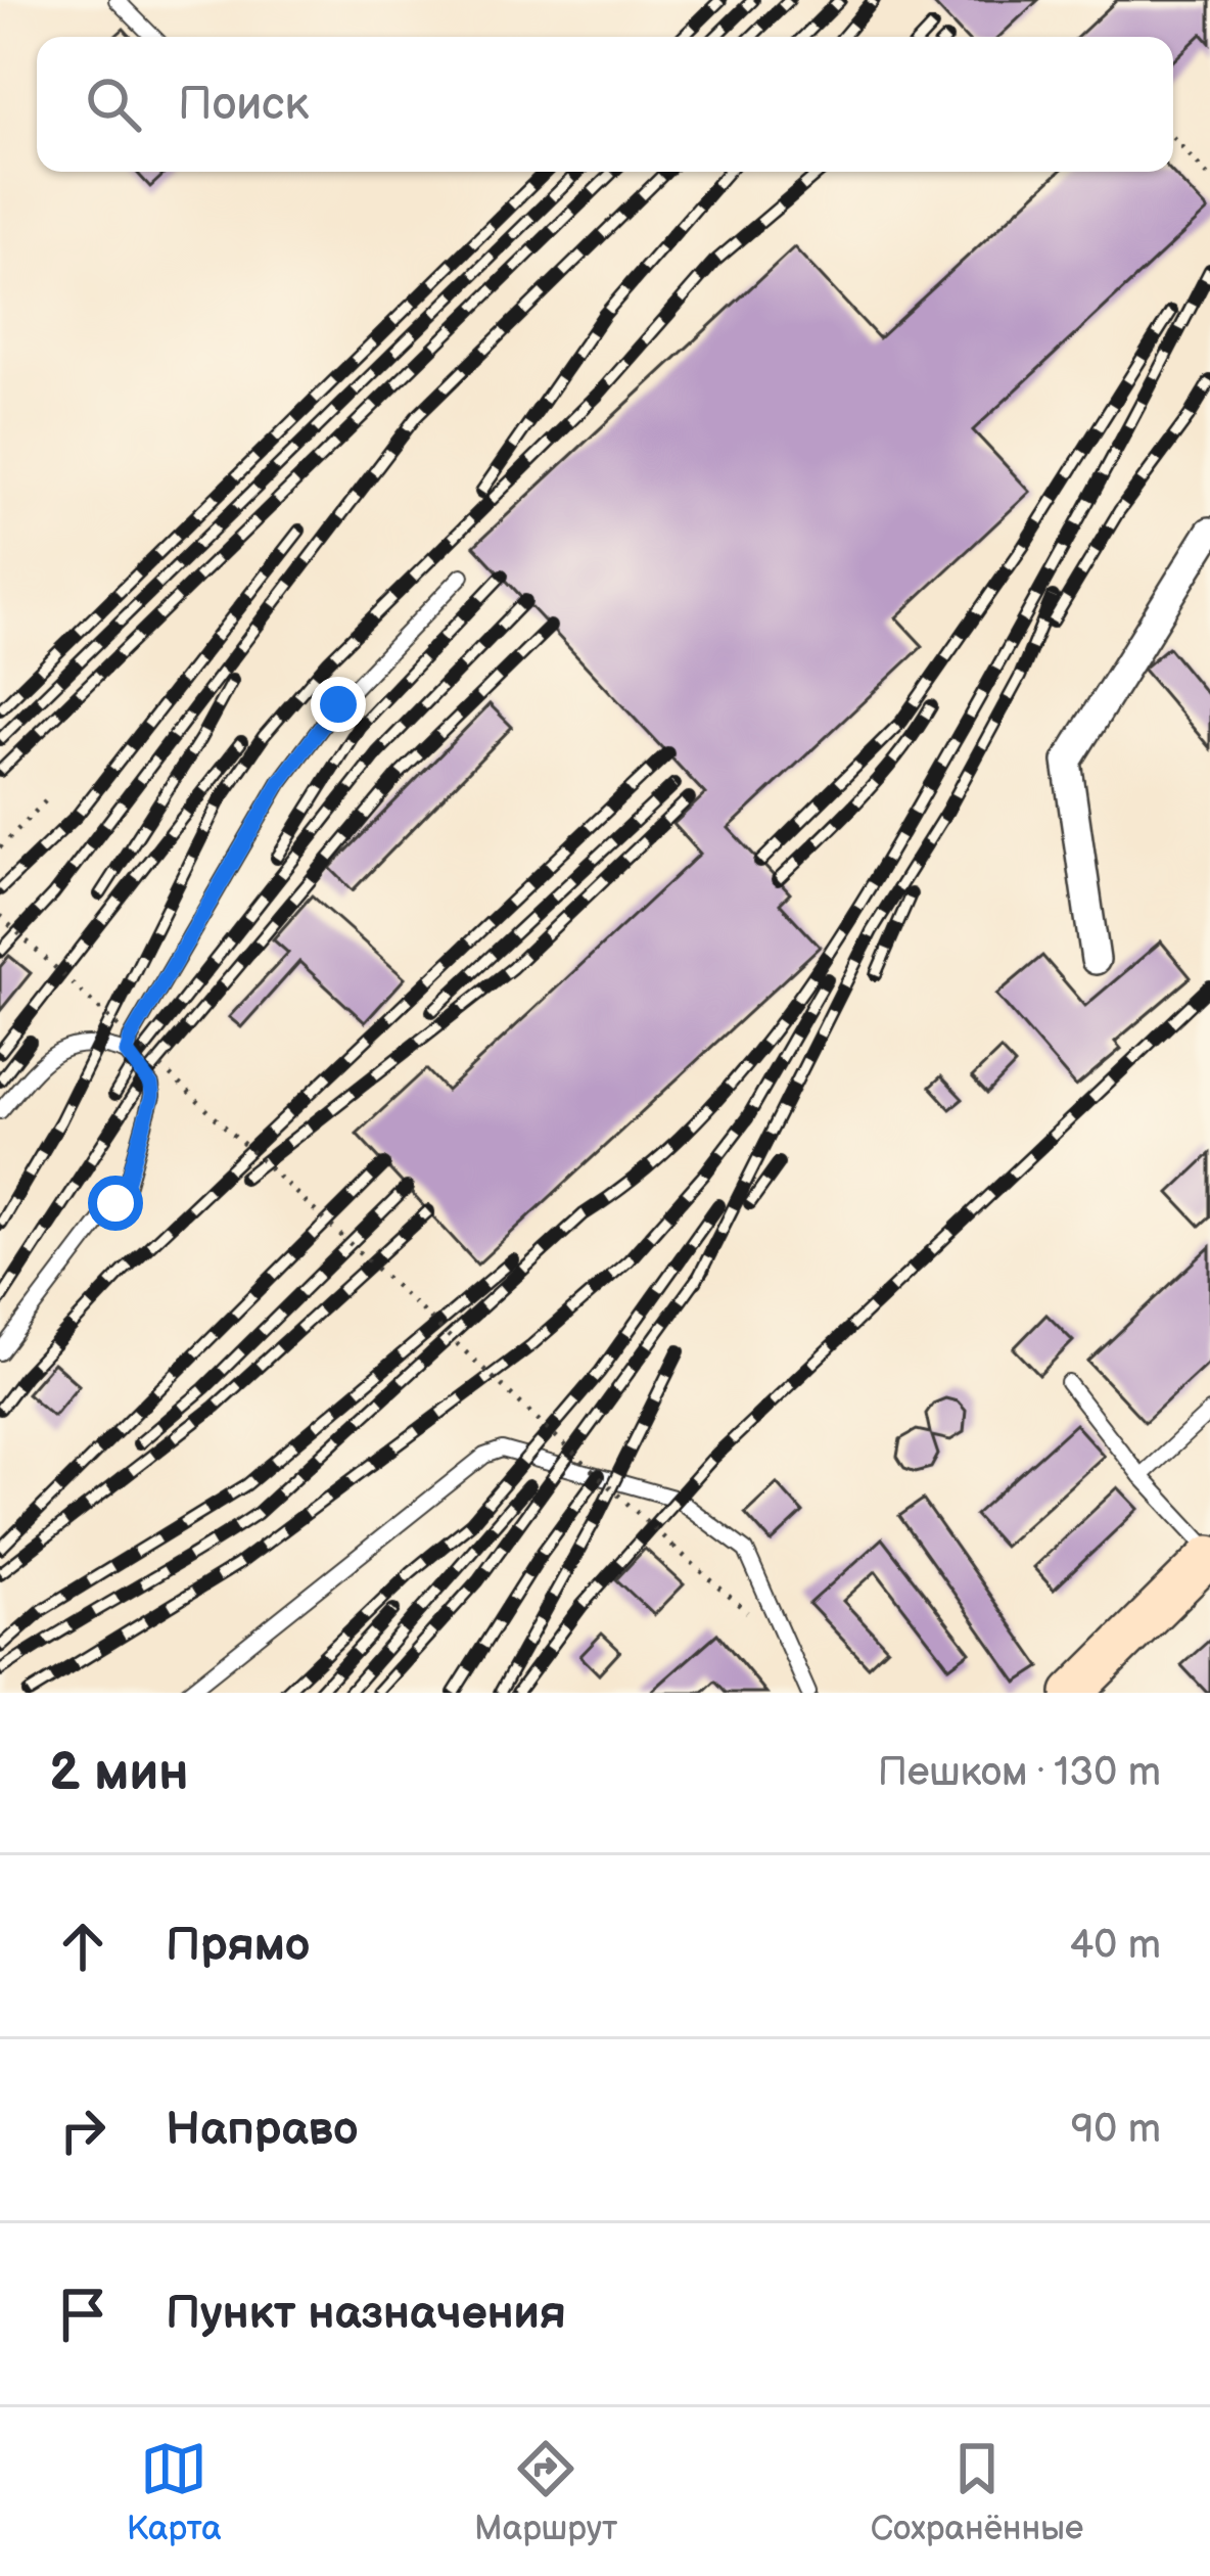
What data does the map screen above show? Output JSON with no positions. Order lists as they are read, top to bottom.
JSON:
{
  "page": {
    "search": "Поиск",
    "heading": ["2 мин", "Пешком · 130 m"],
    "list": [
      ["Прямо", "40 m"],
      ["Направо", "90 m"],
      "Пункт назначения"
    ],
    "nav": ["Карта", "Маршрут", "Сохранённые"]
  }
}
